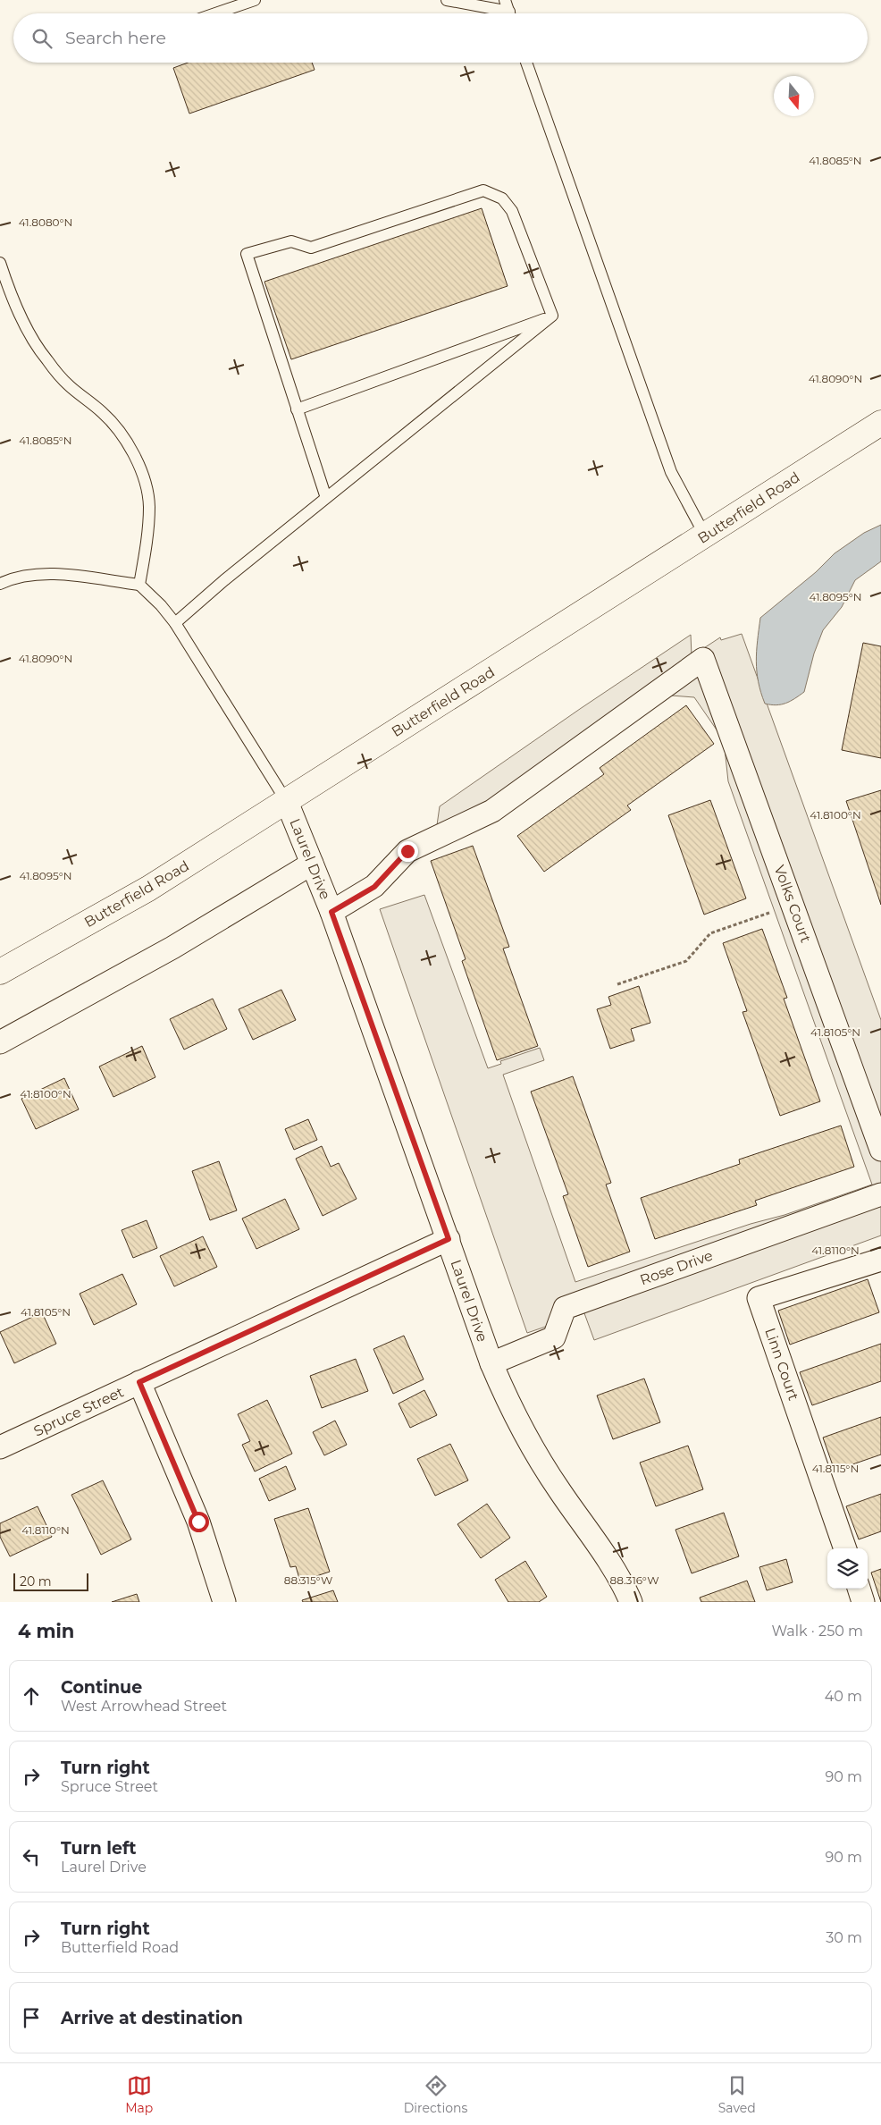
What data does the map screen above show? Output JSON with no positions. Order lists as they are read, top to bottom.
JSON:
{
  "streets": {
    "main road": ["Butterfield Road"],
    "street": [
      "Laurel Drive",
      "Volks Court",
      "Rose Drive",
      "Linn Court",
      "Spruce Street"
    ]
  },
  "crossings": [
    ["Butterfield Road", "Laurel Drive"],
    ["Laurel Drive", "Volks Court"],
    ["Laurel Drive", "Rose Drive"],
    ["Laurel Drive", "Spruce Street"]
  ],
  "scale_bar": "20 m",
  "north": "bottom",
  "page": {
    "search": "Search here",
    "scale": "20 m",
    "heading": ["4 min", "Walk · 250 m"],
    "list": [
      ["Continue", "West Arrowhead Street", "40 m"],
      ["Turn right", "Spruce Street", "90 m"],
      ["Turn left", "Laurel Drive", "90 m"],
      ["Turn right", "Butterfield Road", "30 m"],
      "Arrive at destination"
    ],
    "nav": ["Map", "Directions", "Saved"]
  },
  "coordinates": [
    "41.8085°N",
    "41.8080°N",
    "41.8090°N",
    "41.8095°N",
    "41.8100°N",
    "41.8105°N",
    "41.8110°N",
    "41.8115°N",
    "88.315°W",
    "88.316°W"
  ]
}
